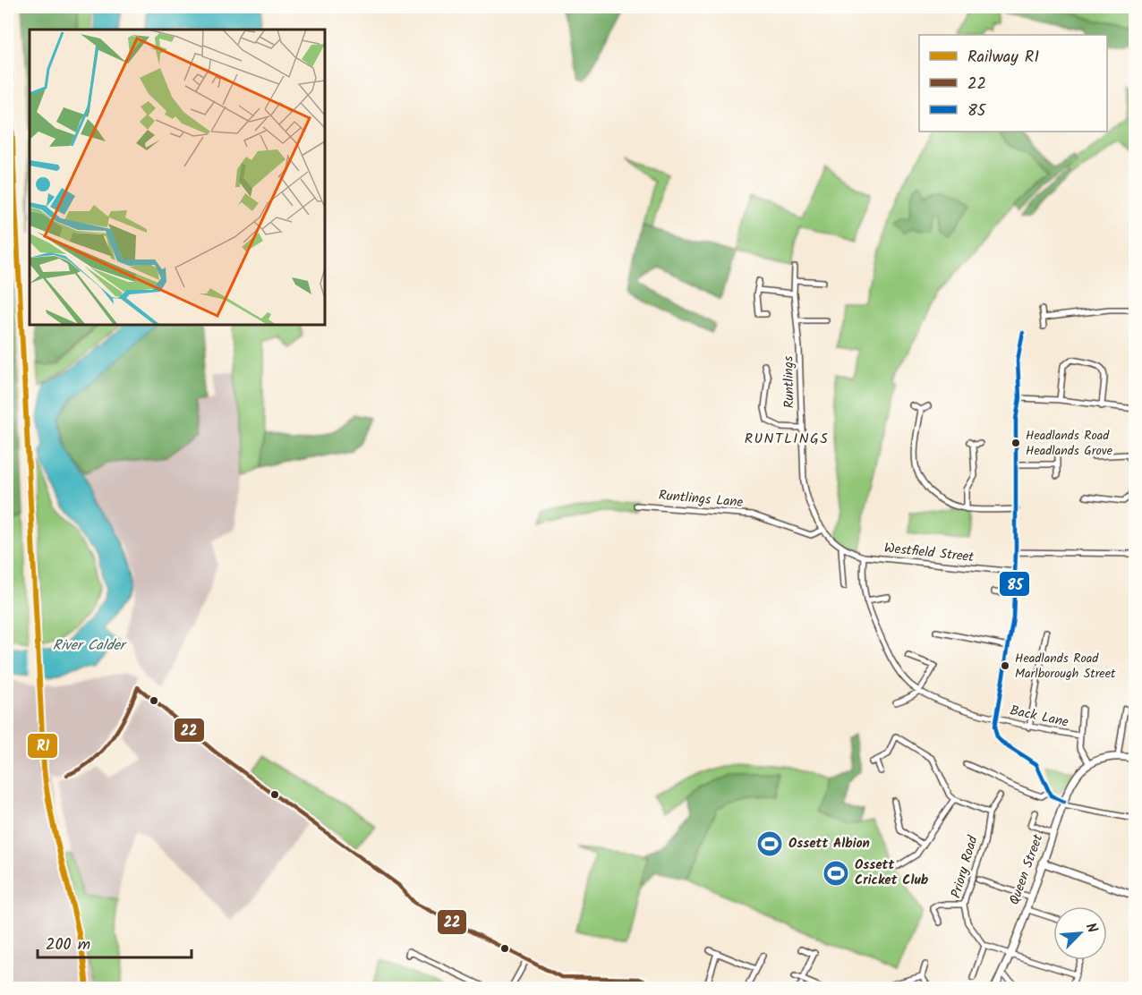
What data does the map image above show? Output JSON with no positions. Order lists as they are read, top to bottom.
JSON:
{
  "streets": {
    "street": [
      "Runtlings",
      "Runtlings Lane",
      "Westfield Street",
      "Back Lane",
      "Priory Road",
      "Queen Street"
    ]
  },
  "crossings": [
    ["Runtlings", "Runtlings Lane"],
    ["Runtlings", "Westfield Street"]
  ],
  "districts": ["RUNTLINGS"],
  "water": ["River Calder"],
  "places": {
    "other": ["Headlands Road Headlands Grove", "Headlands Road Marlborough Street"],
    "sports": ["Ossett Albion", "Ossett Cricket Club"]
  },
  "lines": ["rail line R1", "transit line 85", "transit line 22"],
  "legend": ["Railway R1", "22", "85"],
  "scale_bar": "200 m",
  "north": "top right"
}
